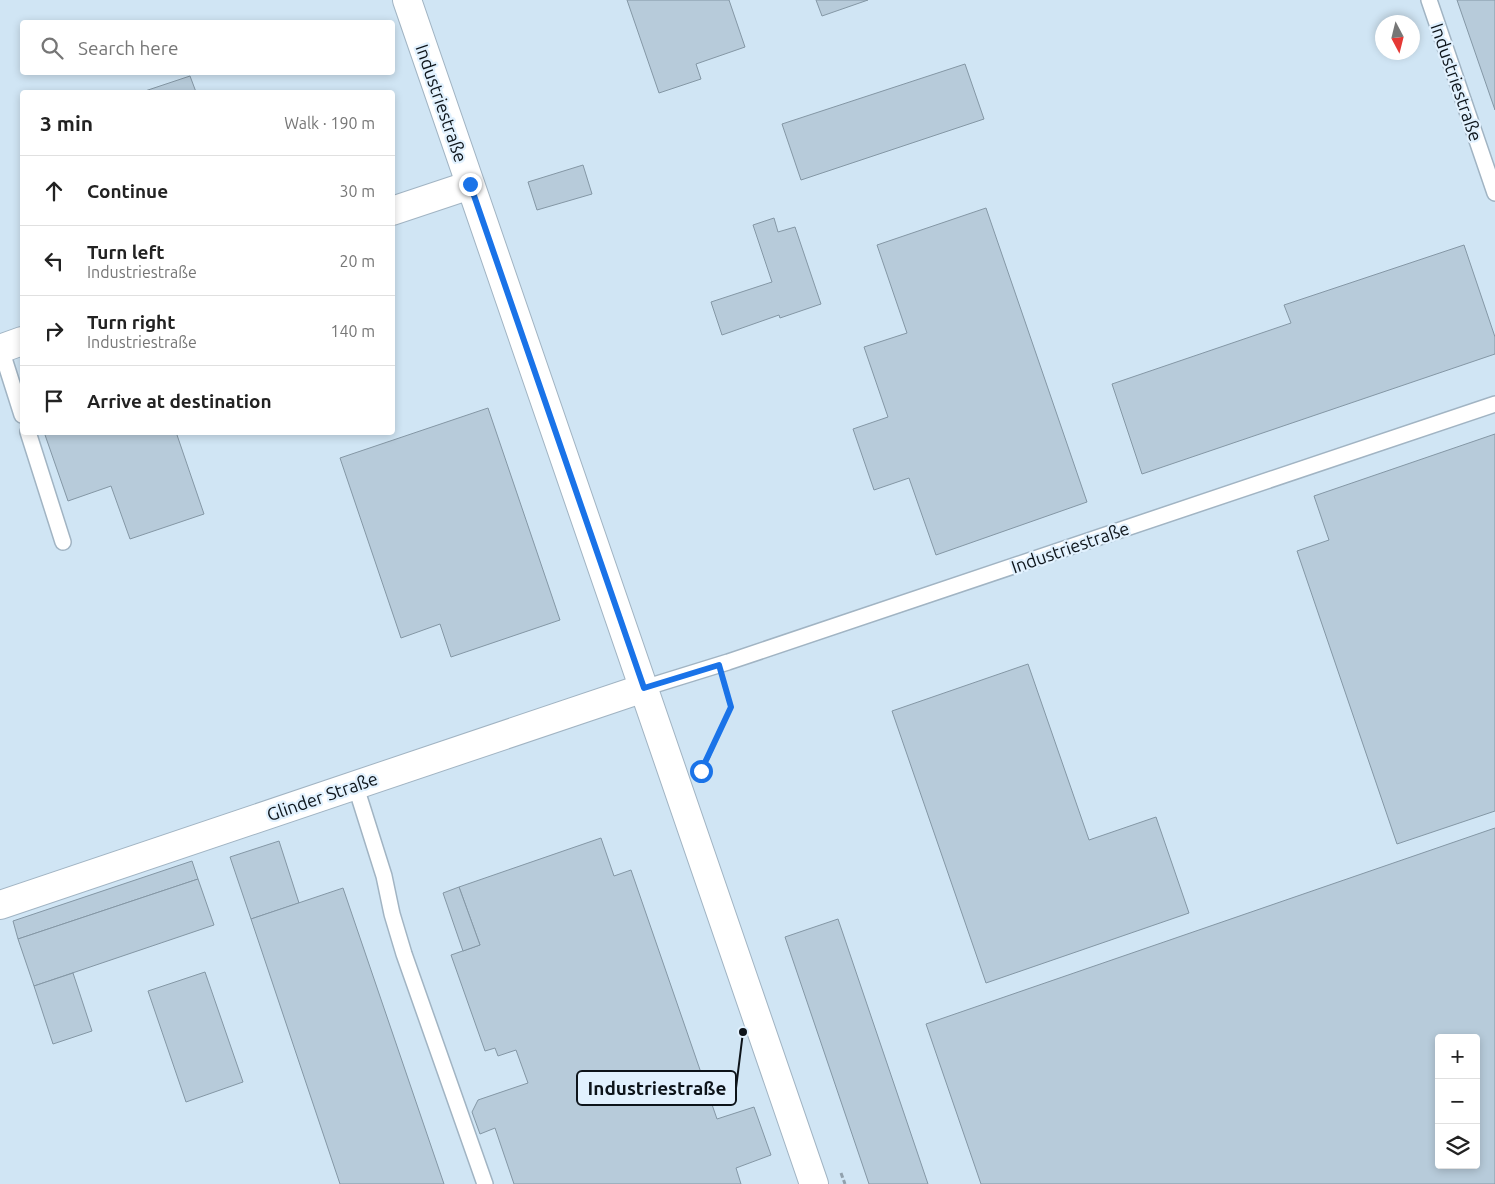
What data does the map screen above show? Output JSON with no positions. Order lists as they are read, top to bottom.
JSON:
{
  "streets": {
    "street": ["Industriestraße", "Glinder Straße"]
  },
  "crossings": [
    ["Industriestraße", "Glinder Straße"]
  ],
  "places": ["Industriestraße"],
  "north": "bottom",
  "page": {
    "search": "Search here",
    "heading": ["3 min", "Walk · 190 m"],
    "list": [
      ["Continue", "30 m"],
      ["Turn left", "Industriestraße", "20 m"],
      ["Turn right", "Industriestraße", "140 m"],
      "Arrive at destination"
    ],
    "map_buttons": ["+", "−"]
  }
}
